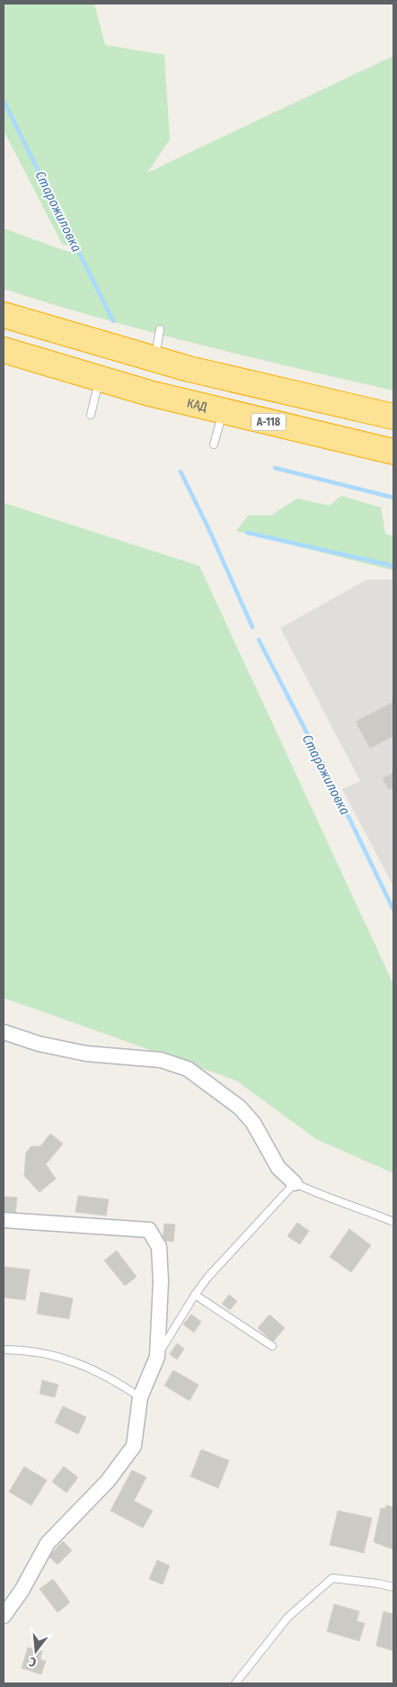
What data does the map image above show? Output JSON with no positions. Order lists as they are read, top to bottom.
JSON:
{
  "streets": {
    "highway": ["КАД", "А-118"]
  },
  "water": ["Старожиловка"],
  "north": "bottom"
}
